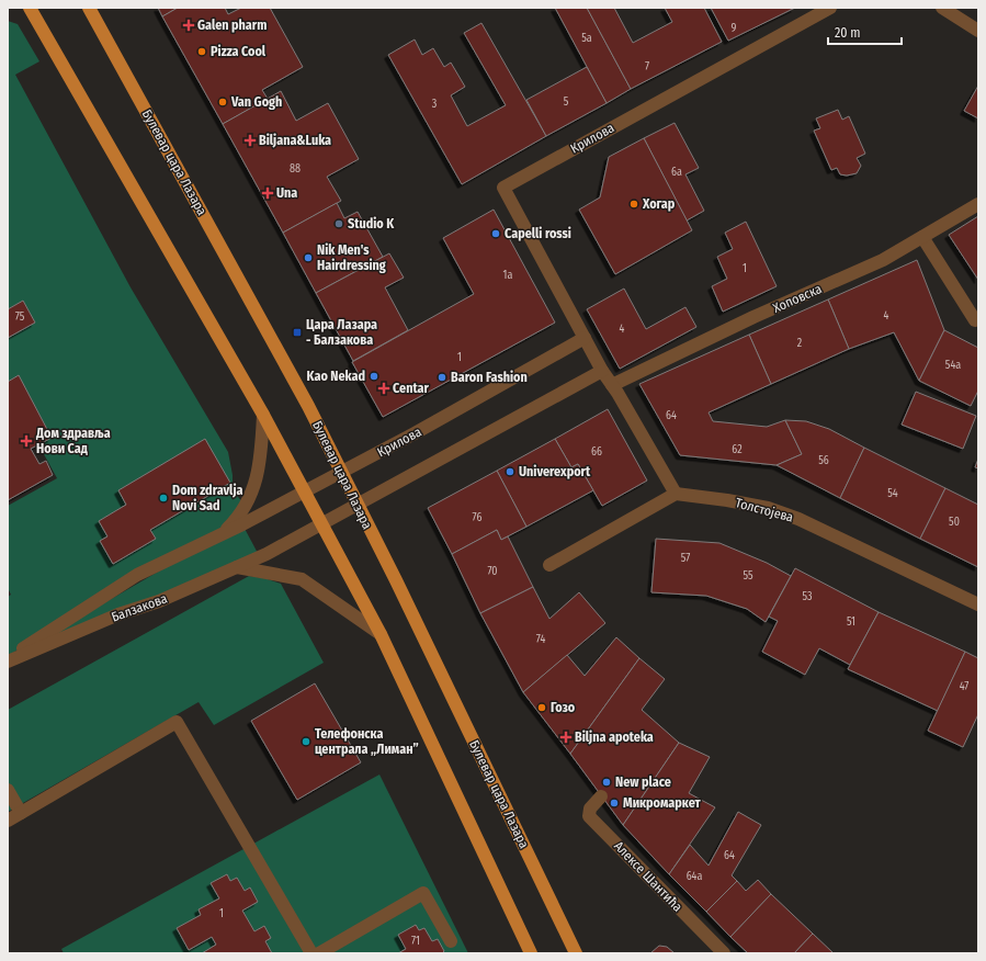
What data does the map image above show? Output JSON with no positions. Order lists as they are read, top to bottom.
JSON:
{
  "streets": {
    "main road": ["Булевар цара Лазара"],
    "street": [
      "Крилова",
      "Хоповска",
      "Толстојева",
      "Балзакова",
      "Алексе Шантића"
    ]
  },
  "crossings": [
    ["Крилова", "Булевар цара Лазара"],
    ["Крилова", "Хоповска"],
    ["Крилова", "Толстојева"],
    ["Крилова", "Балзакова"]
  ],
  "places": {
    "health": [
      "Galen pharm",
      "Biljana&Luka",
      "Una",
      "Centar",
      "Дом здравља Нови Сад",
      "Biljna apoteka"
    ],
    "other": [
      "Pizza Cool",
      "Van Gogh",
      "Хогар",
      "Studio K",
      "Capelli rossi",
      "Nik Men's Hairdressing",
      "Kao Nekad",
      "Baron Fashion",
      "Univerexport",
      "Dom zdravlja Novi Sad",
      "Гозо",
      "Телефонска централа „Лиман”",
      "New place",
      "Микромаркет"
    ],
    "transit": ["Цара Лазара - Балзакова"]
  },
  "house_numbers": [
    "9",
    "5a",
    "7",
    "5",
    "3",
    "88",
    "6a",
    "1",
    "1a",
    "4",
    "75",
    "4",
    "2",
    "1",
    "54a",
    "64",
    "62",
    "66",
    "56",
    "54",
    "76",
    "50",
    "57",
    "70",
    "55",
    "53",
    "51",
    "74",
    "47",
    "64",
    "64a",
    "1",
    "71"
  ],
  "scale_bar": "20 m"
}
